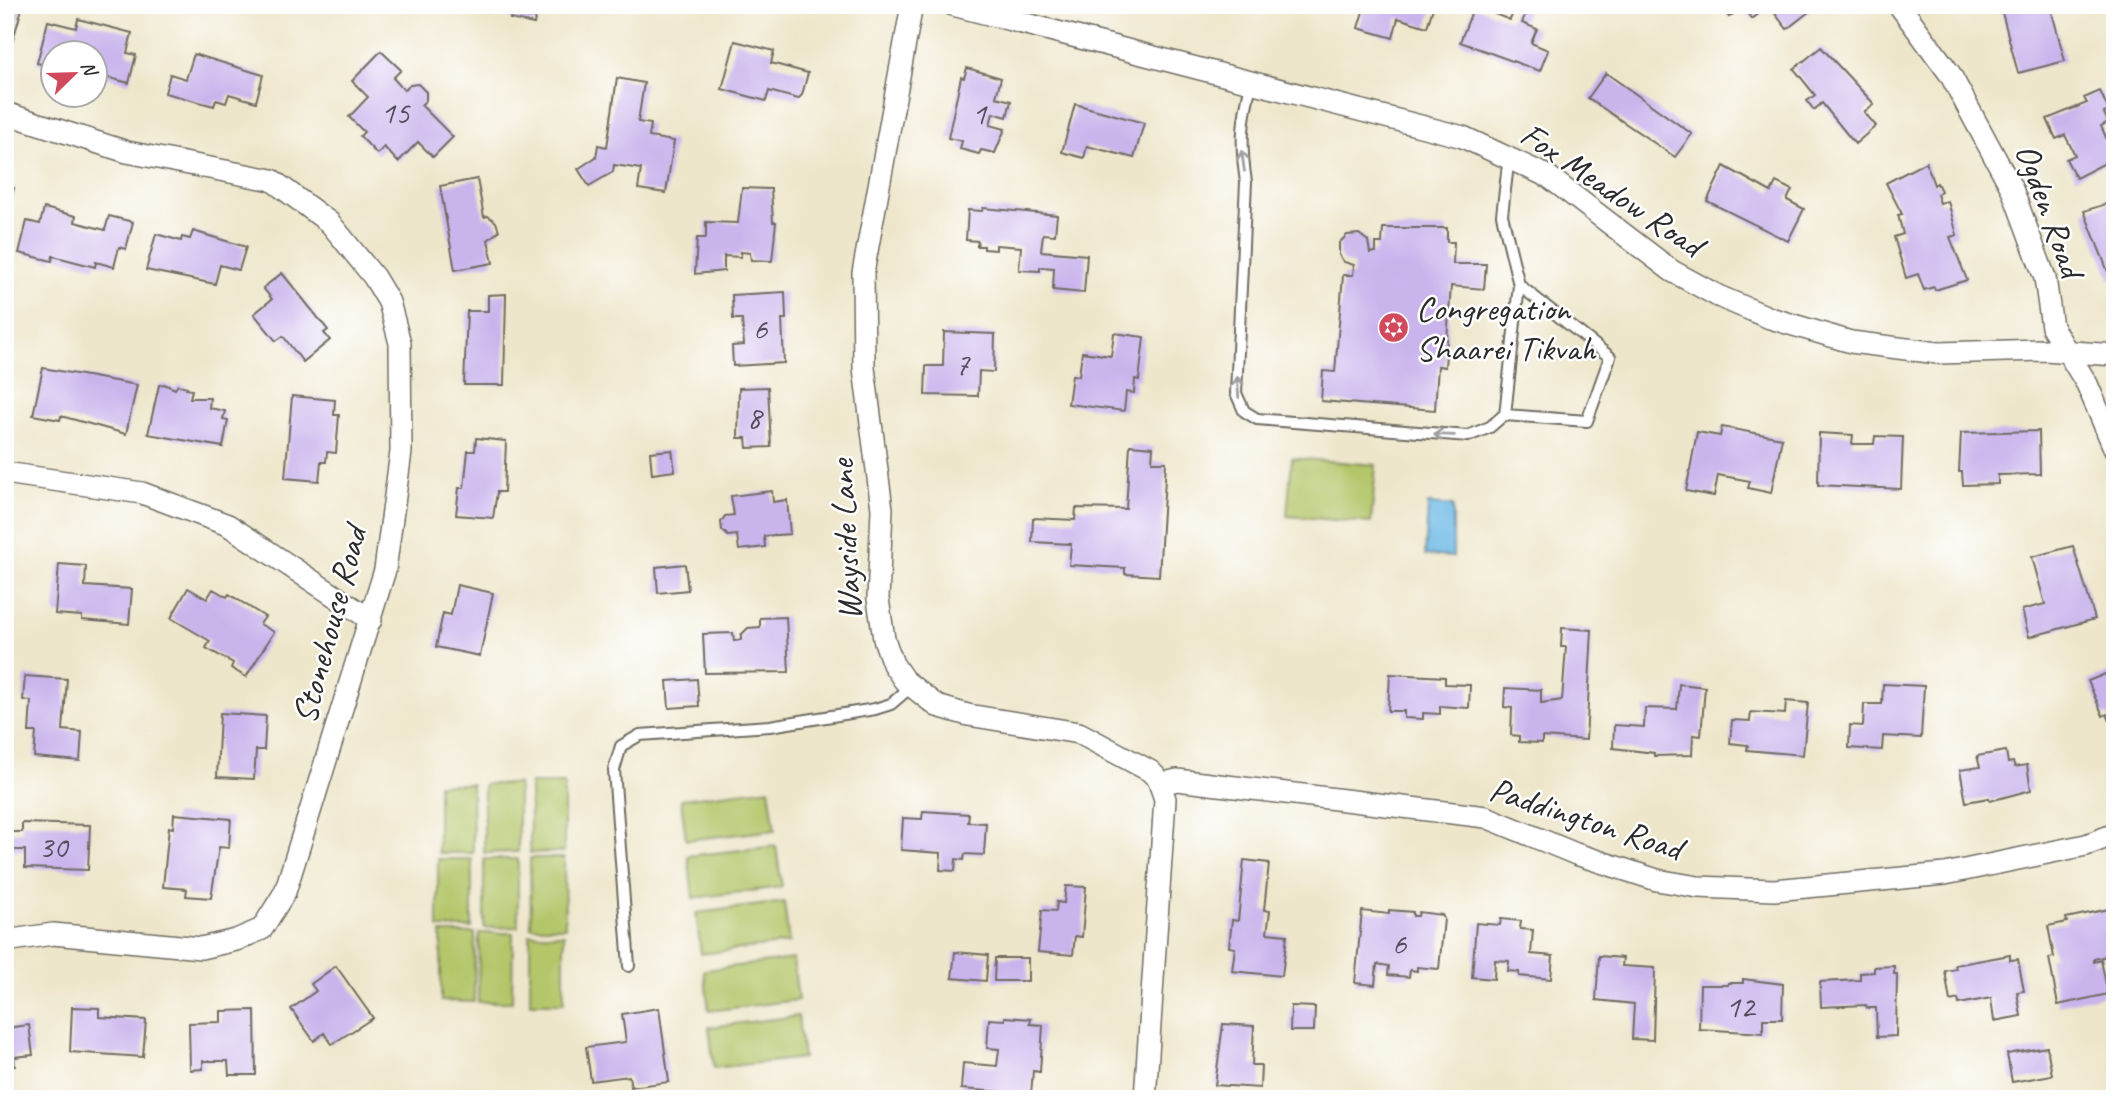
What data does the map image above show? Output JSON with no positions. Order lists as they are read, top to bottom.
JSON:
{
  "streets": {
    "street": [
      "Fox Meadow Road",
      "Ogden Road",
      "Wayside Lane",
      "Stonehouse Road",
      "Paddington Road"
    ]
  },
  "crossings": [
    ["Fox Meadow Road", "Ogden Road"],
    ["Wayside Lane", "Paddington Road"]
  ],
  "places": {
    "synagogue": ["Congregation Shaarei Tikvah"]
  },
  "house_numbers": [
    "15",
    "1",
    "6",
    "7",
    "8",
    "30",
    "6",
    "12"
  ],
  "north": "top right"
}
